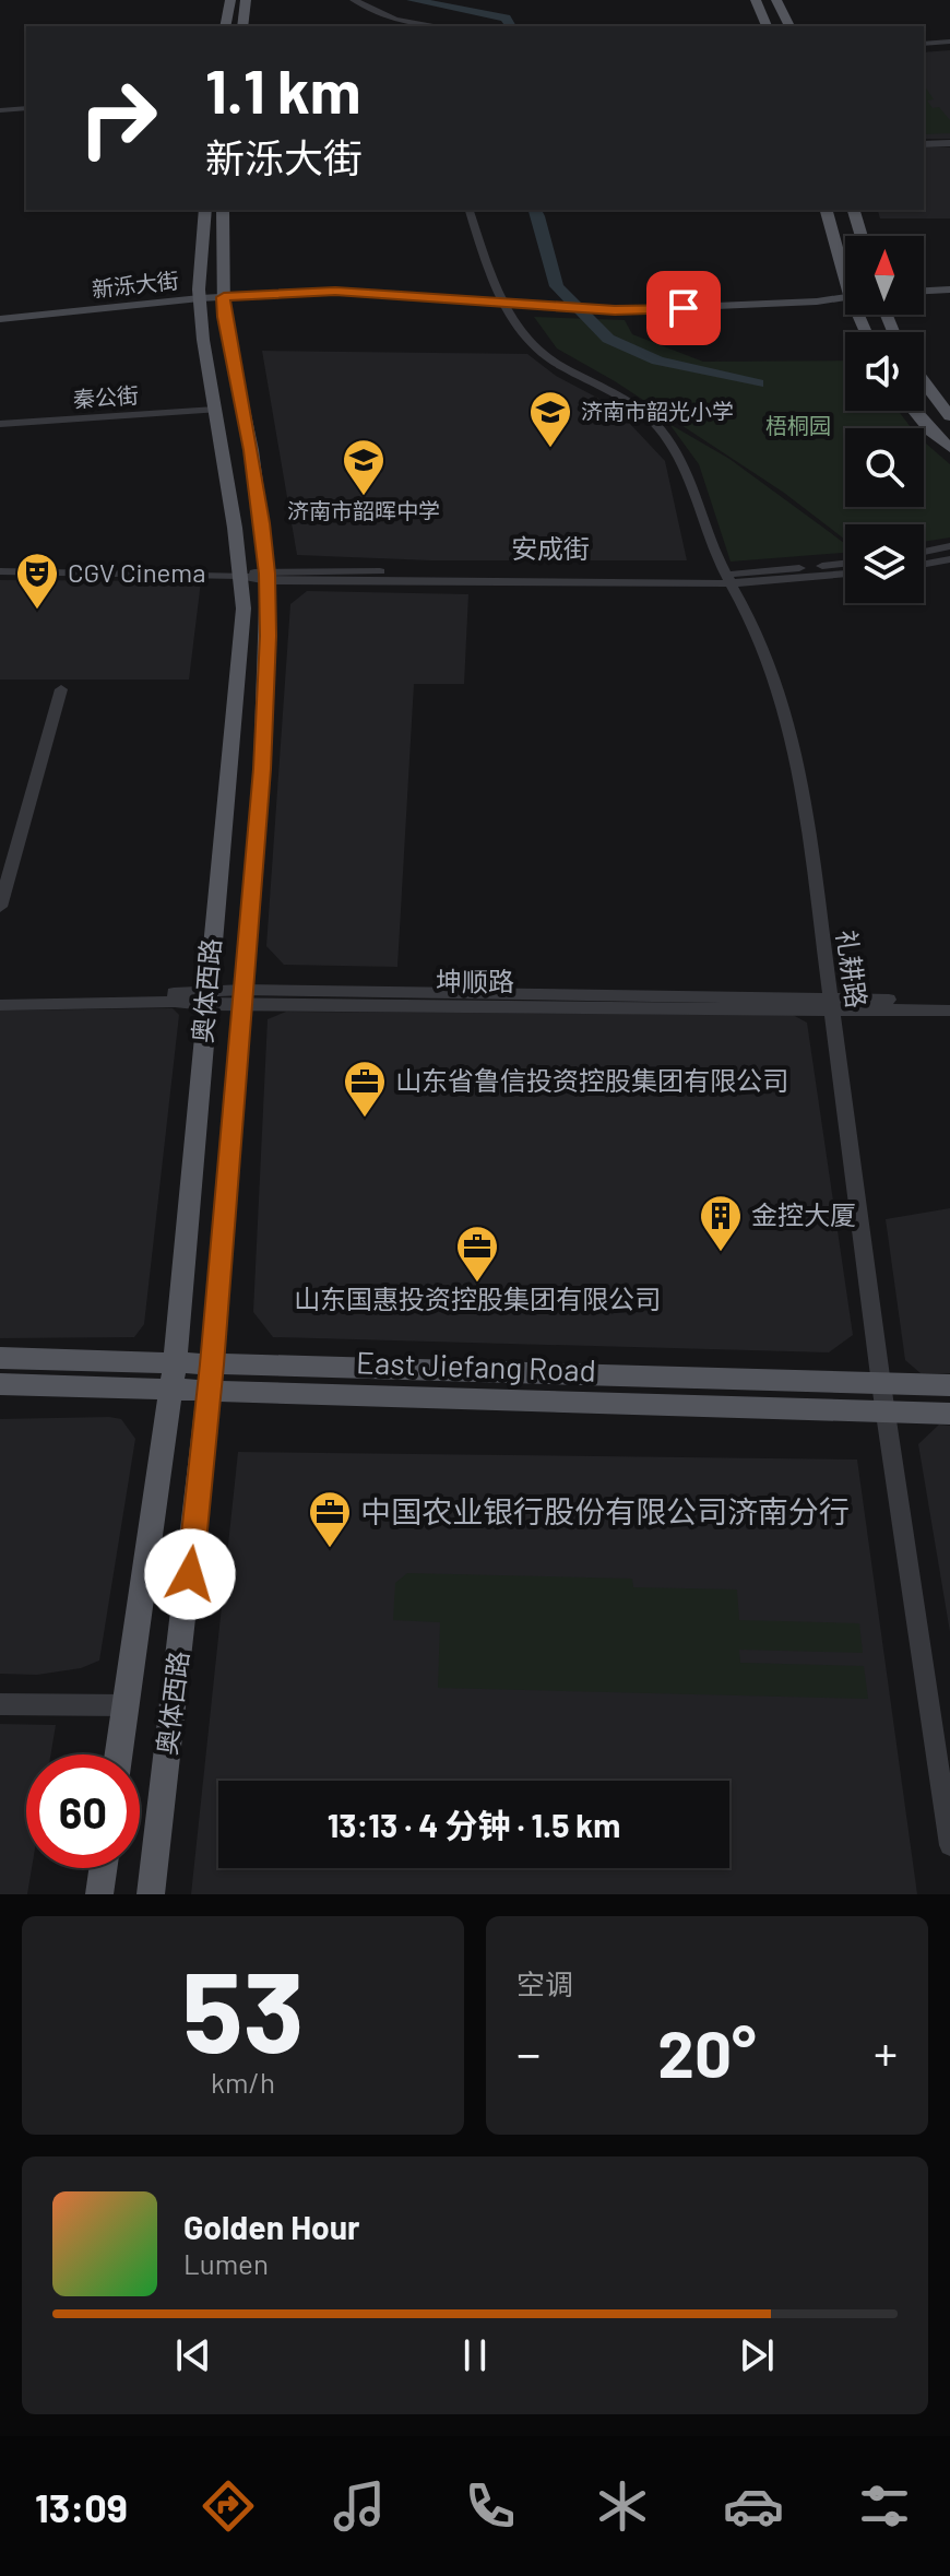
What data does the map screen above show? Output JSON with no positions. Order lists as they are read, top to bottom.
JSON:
{
  "streets": {
    "main road": ["新泺大街", "奥体西路", "East Jiefang Road"],
    "street": [
      "秦公街",
      "安成街",
      "礼耕路",
      "坤顺路"
    ]
  },
  "crossings": [
    ["新泺大街", "礼耕路"],
    ["新泺大街", "奥体西路"],
    ["秦公街", "奥体西路"],
    ["安成街", "礼耕路"],
    ["安成街", "奥体西路"],
    ["礼耕路", "坤顺路"],
    ["礼耕路", "East Jiefang Road"],
    ["坤顺路", "奥体西路"],
    ["奥体西路", "East Jiefang Road"]
  ],
  "parks": ["梧桐园"],
  "places": {
    "school or university": ["济南市韶光小学", "济南市韶晖中学"],
    "theatre": ["CGV Cinema"],
    "office": ["山东省鲁信投资控股集团有限公司", "山东国惠投资控股集团有限公司", "中国农业银行股份有限公司济南分行"],
    "building": ["金控大厦"]
  },
  "north": "top",
  "page": {
    "turn": ["1.1 km", "新泺大街"],
    "limit": "60",
    "trip": "13:13 · 4 分钟 · 1.5 km",
    "tile": [
      ["53", "km/h"],
      "空调"
    ],
    "heat": ["−", "20°", "+"],
    "song": ["Golden Hour", "Lumen"],
    "tabs": "13:09"
  }
}
